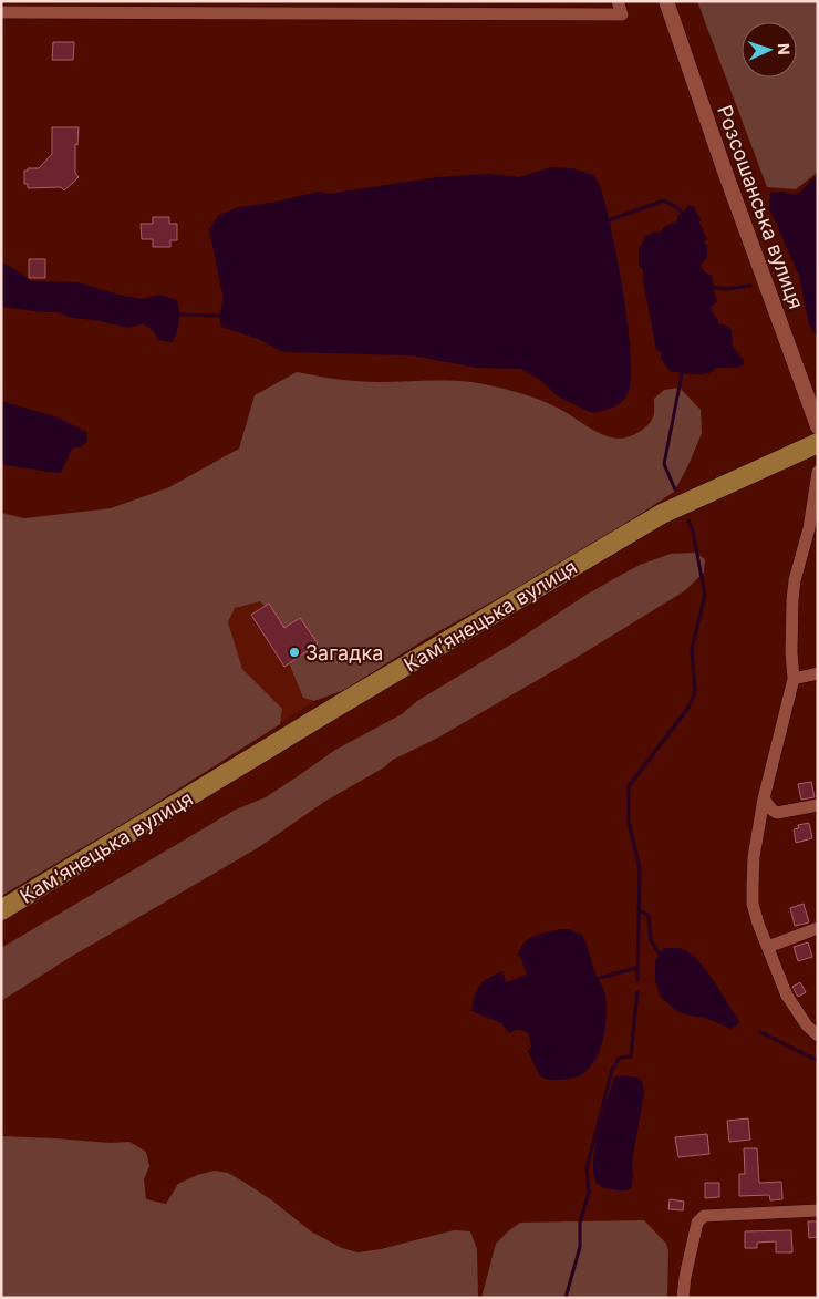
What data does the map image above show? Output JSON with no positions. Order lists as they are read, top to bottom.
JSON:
{
  "streets": {
    "main road": ["Камʼянецька вулиця"],
    "street": ["Розсошанська вулиця"]
  },
  "places": ["Загадка"],
  "north": "right"
}
